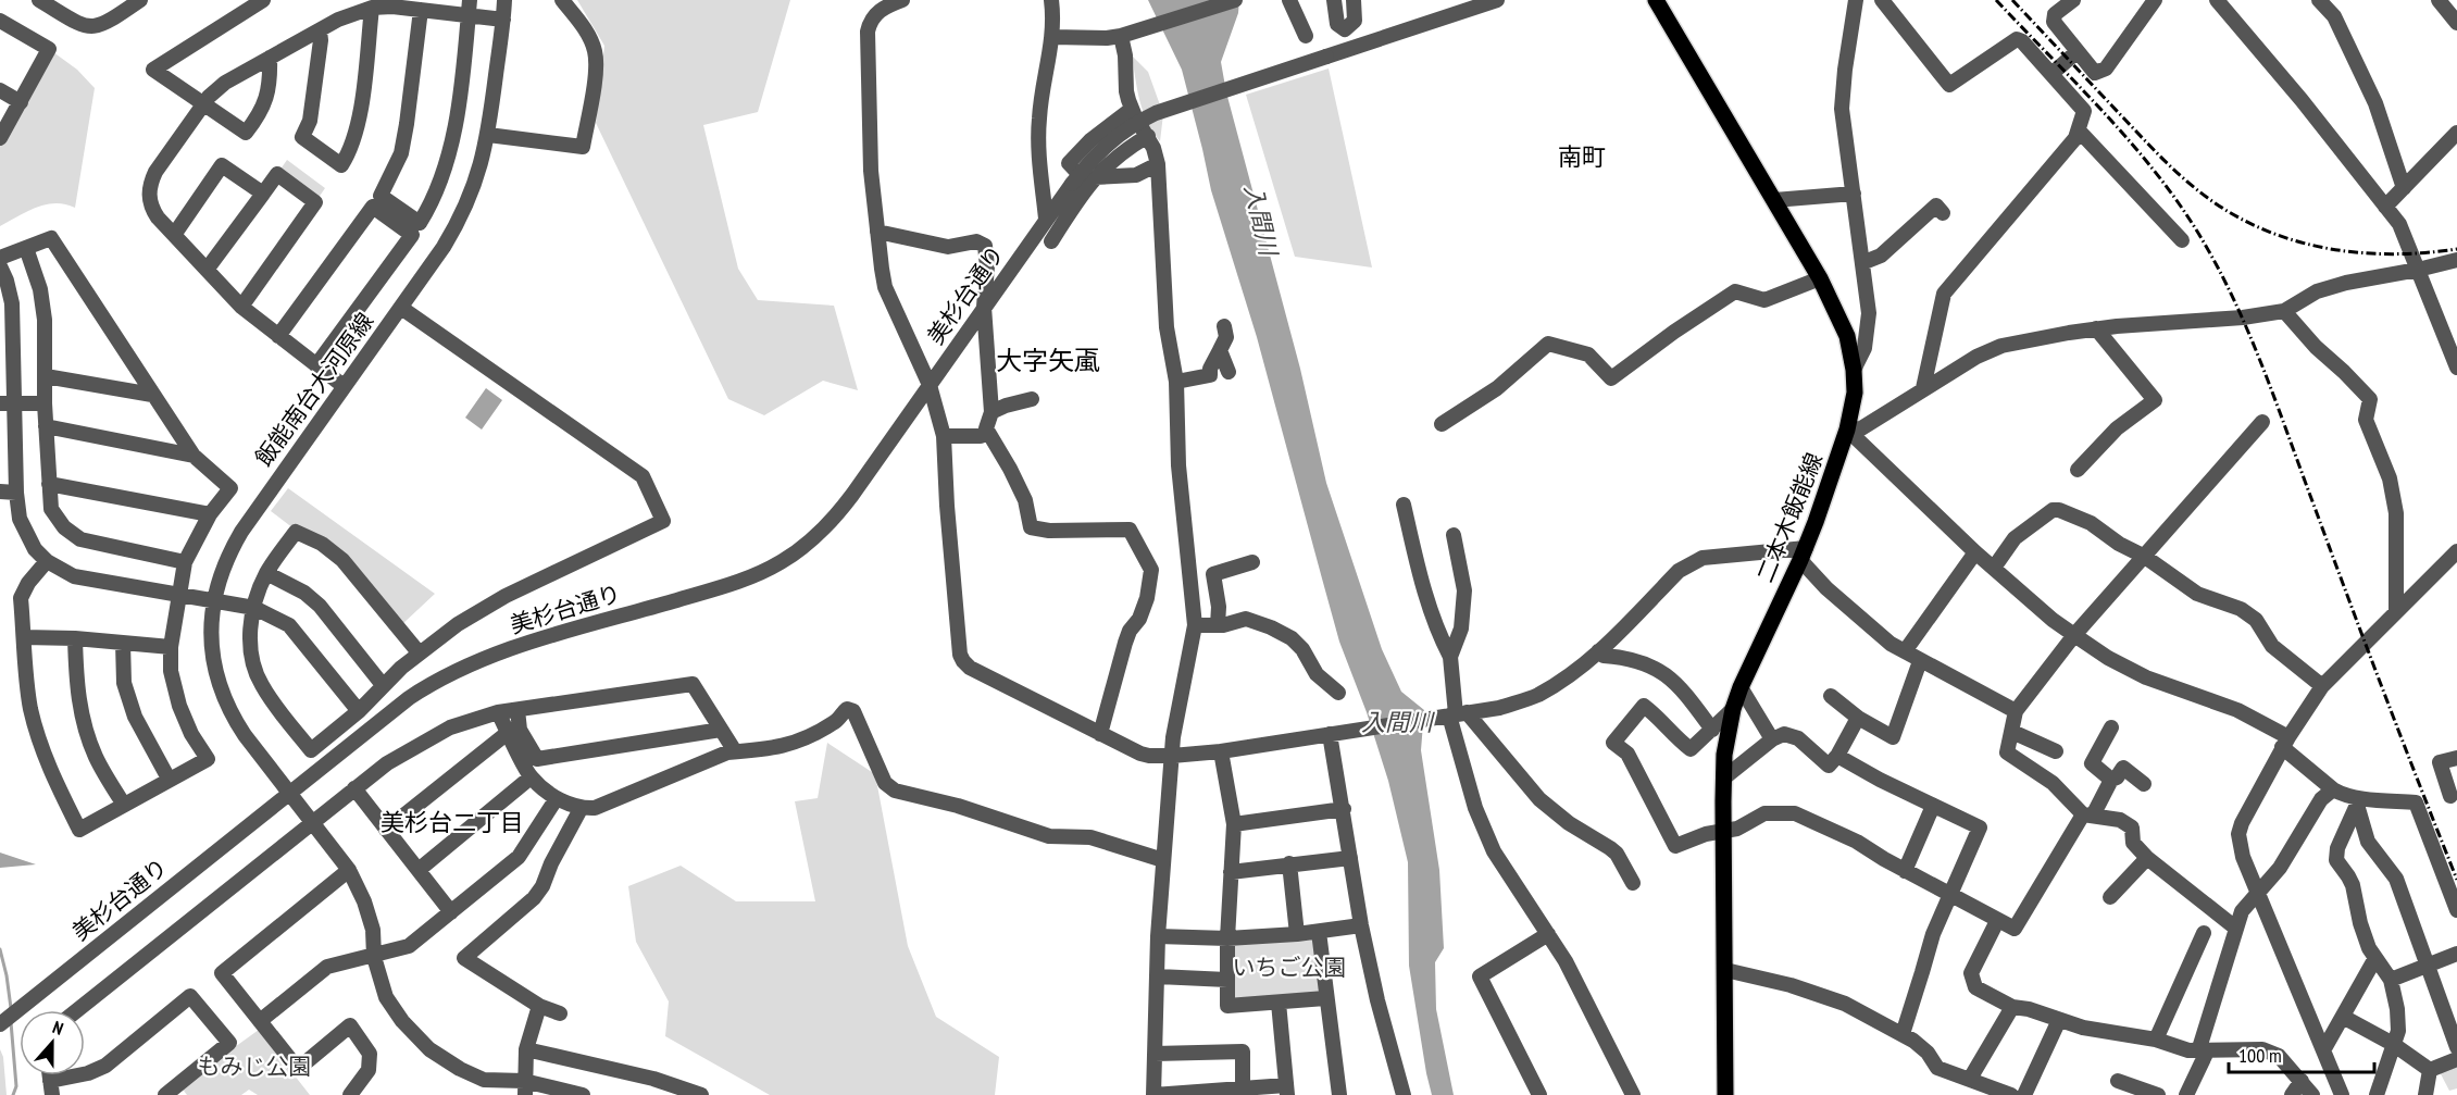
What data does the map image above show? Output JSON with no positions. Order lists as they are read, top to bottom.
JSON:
{
  "streets": {
    "main road": ["二本木飯能線"],
    "street": ["美杉台通り", "飯能南台大河原線"]
  },
  "crossings": [
    ["美杉台通り", "飯能南台大河原線"]
  ],
  "districts": ["南町", "大字矢颪", "美杉台二丁目"],
  "water": ["入間川"],
  "parks": ["いちご公園", "もみじ公園"],
  "scale_bar": "100 m",
  "north": "top"
}
